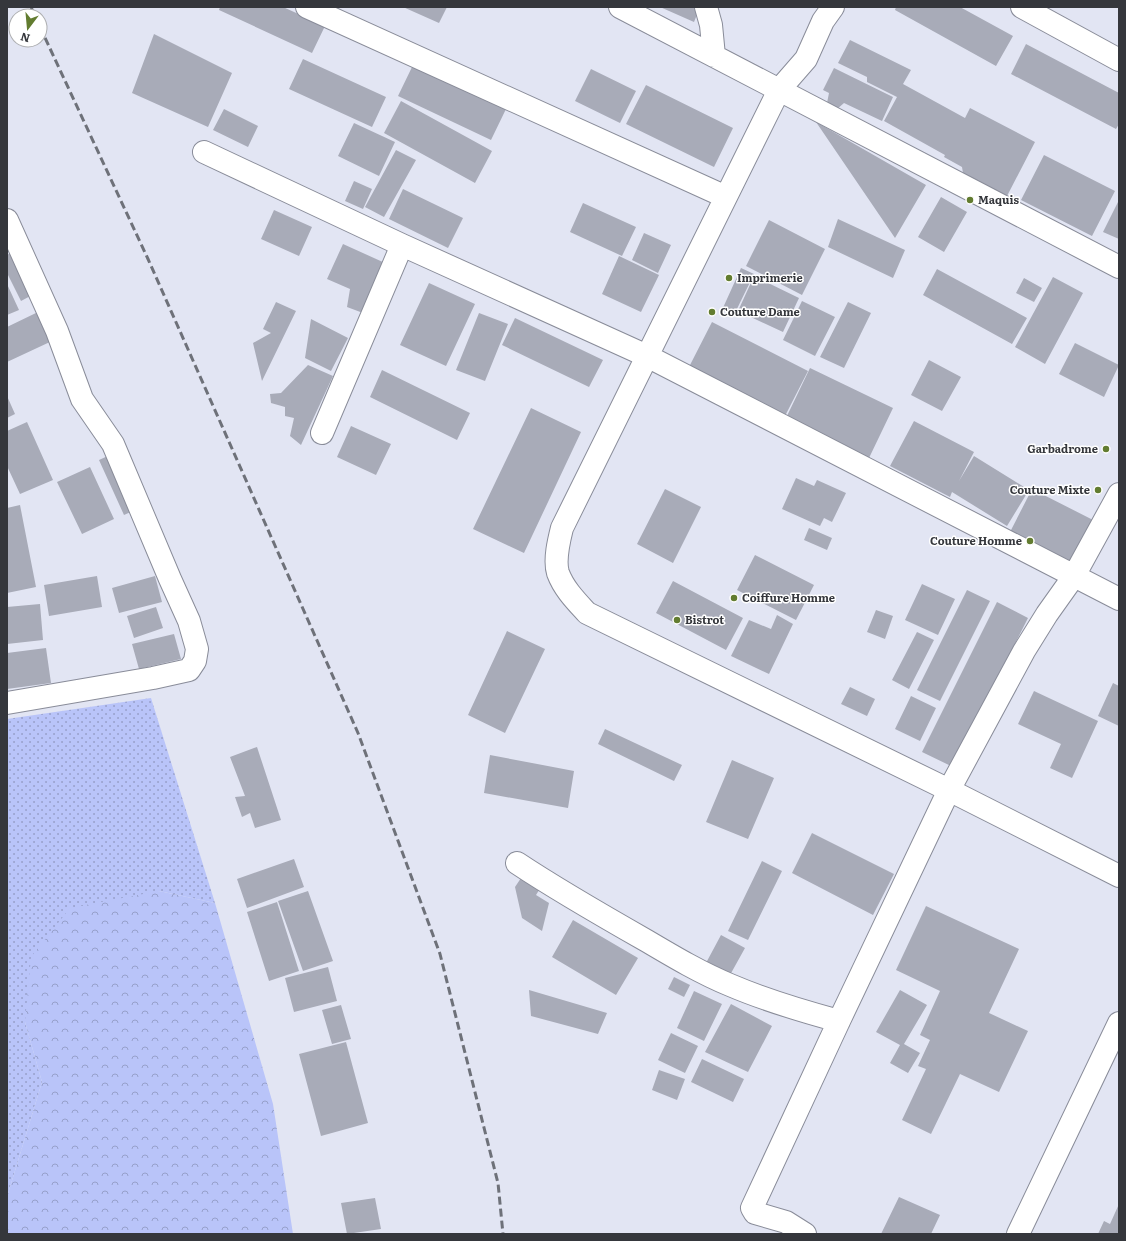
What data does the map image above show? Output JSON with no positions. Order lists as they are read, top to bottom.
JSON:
{
  "places": [
    "Maquis",
    "Imprimerie",
    "Couture Dame",
    "Garbadrome",
    "Couture Mixte",
    "Couture Homme",
    "Coiffure Homme",
    "Bistrot"
  ],
  "north": "bottom"
}
